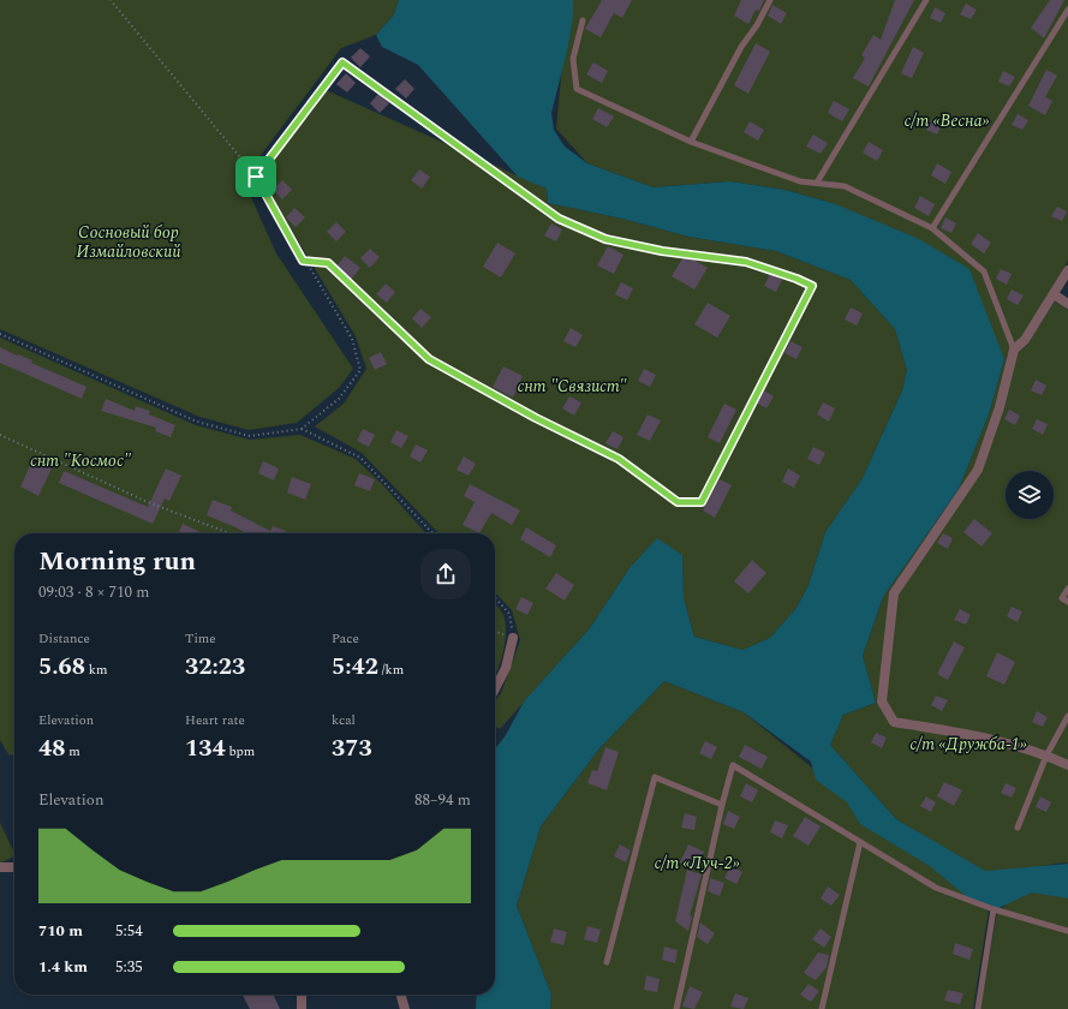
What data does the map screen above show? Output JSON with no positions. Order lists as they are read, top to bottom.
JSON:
{
  "parks": [
    "с/т «Весна»",
    "Сосновый бор Измайловский",
    "снт \"Связист\"",
    "снт \"Космос\"",
    "с/т «Дружба-1»",
    "с/т «Луч-2»"
  ],
  "page": {
    "heading": ["Morning run", "09:03 · 8 × 710 m"],
    "stats": [
      ["Distance", "5.68 km"],
      ["Time", "32:23"],
      ["Pace", "5:42 /km"],
      ["Elevation", "48 m"],
      ["Heart rate", "134 bpm"],
      ["kcal", "373"]
    ],
    "chart": ["Elevation", "88–94 m"],
    "list": [
      {
        "name": "710 m",
        "note": "5:54"
      },
      {
        "name": "1.4 km",
        "note": "5:35"
      }
    ]
  }
}
